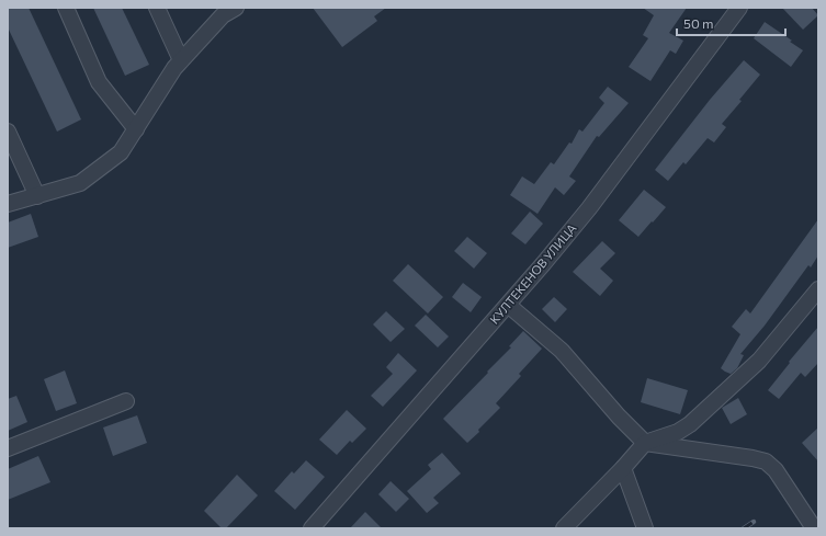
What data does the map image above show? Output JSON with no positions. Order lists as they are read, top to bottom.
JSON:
{
  "streets": {
    "street": ["КУЛТЕКЕНОВ УЛИЦА"]
  },
  "scale_bar": "50 m"
}
